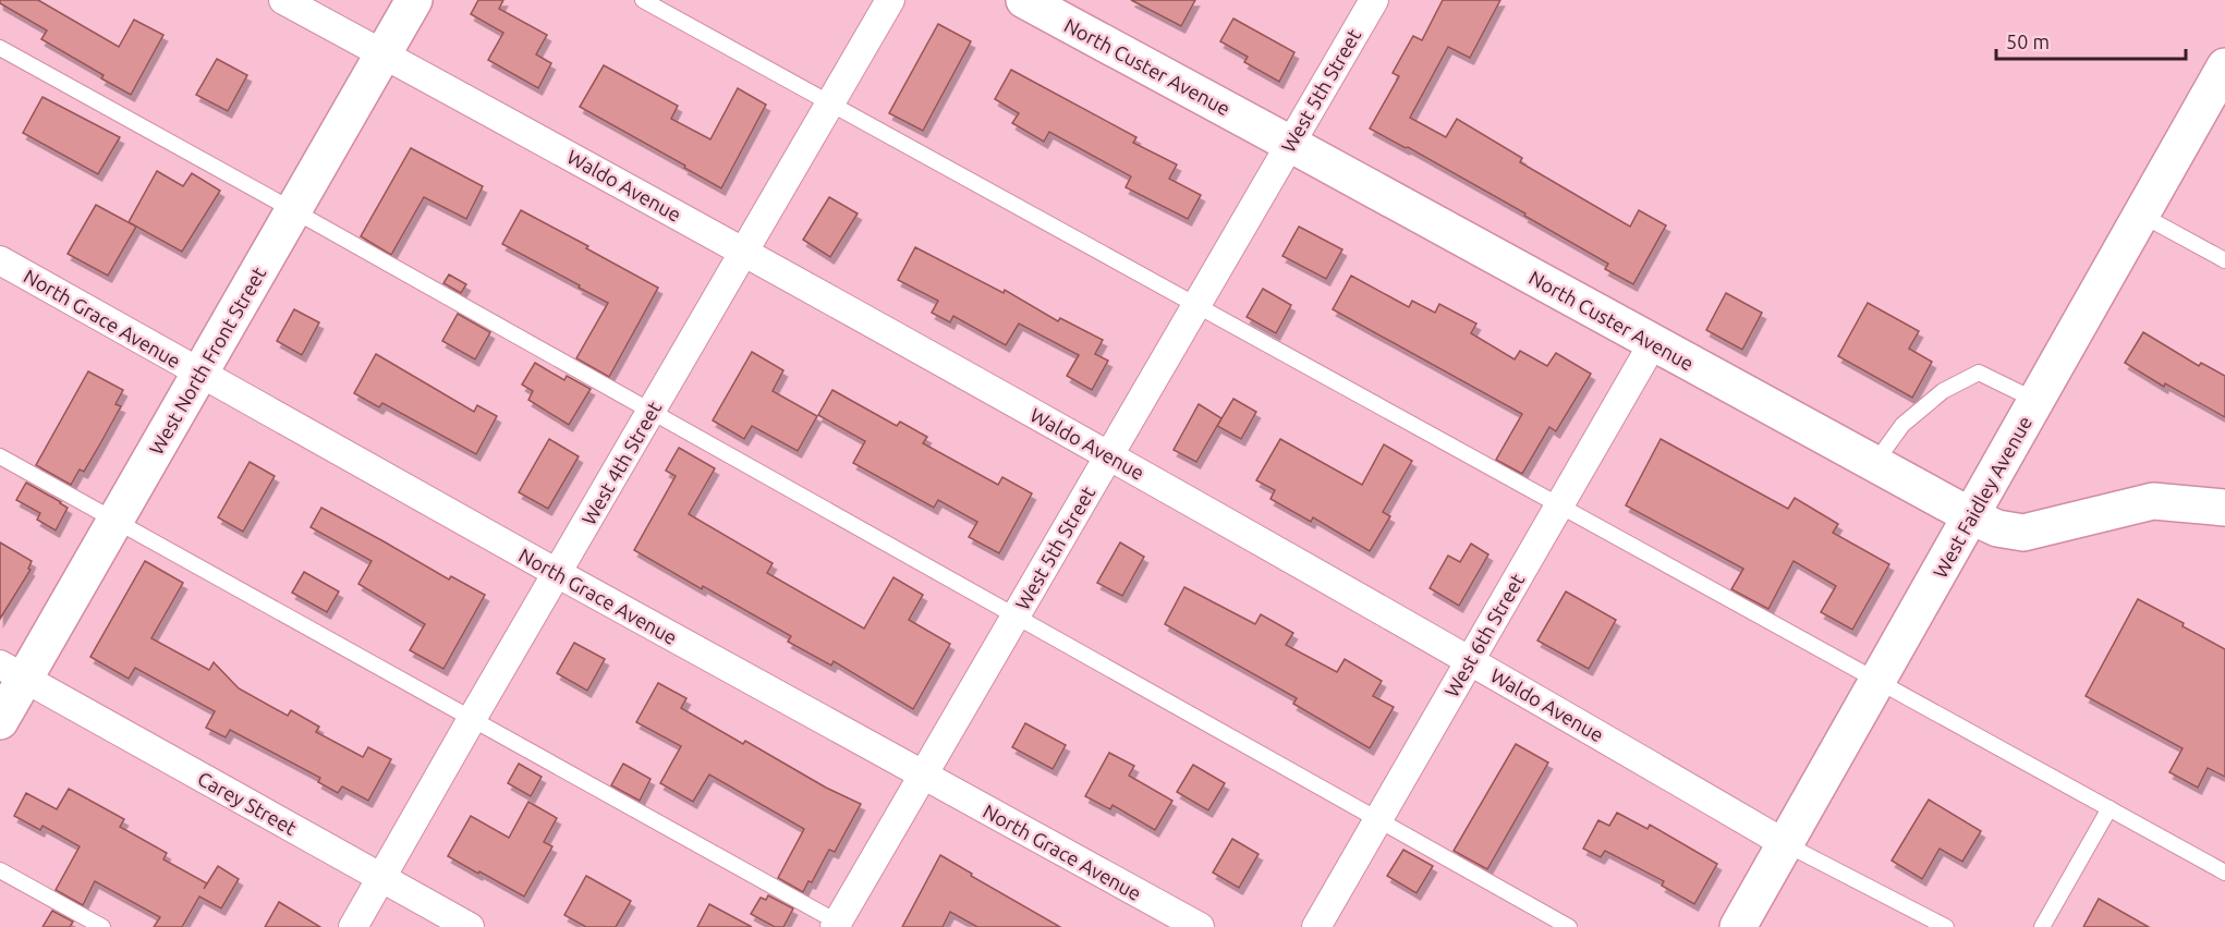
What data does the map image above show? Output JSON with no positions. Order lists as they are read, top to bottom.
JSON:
{
  "streets": {
    "street": [
      "North Custer Avenue",
      "West 5th Street",
      "Waldo Avenue",
      "North Grace Avenue",
      "West North Front Street",
      "West 4th Street",
      "West Faidley Avenue",
      "West 6th Street",
      "Carey Street"
    ]
  },
  "crossings": [
    ["North Custer Avenue", "West 5th Street"],
    ["North Custer Avenue", "West Faidley Avenue"],
    ["North Custer Avenue", "West 6th Street"],
    ["West 5th Street", "Waldo Avenue"],
    ["West 5th Street", "North Grace Avenue"],
    ["Waldo Avenue", "West North Front Street"],
    ["Waldo Avenue", "West 4th Street"],
    ["Waldo Avenue", "West Faidley Avenue"],
    ["Waldo Avenue", "West 6th Street"],
    ["North Grace Avenue", "West North Front Street"],
    ["North Grace Avenue", "West 4th Street"],
    ["West North Front Street", "Carey Street"],
    ["West 4th Street", "Carey Street"]
  ],
  "scale_bar": "50 m"
}
